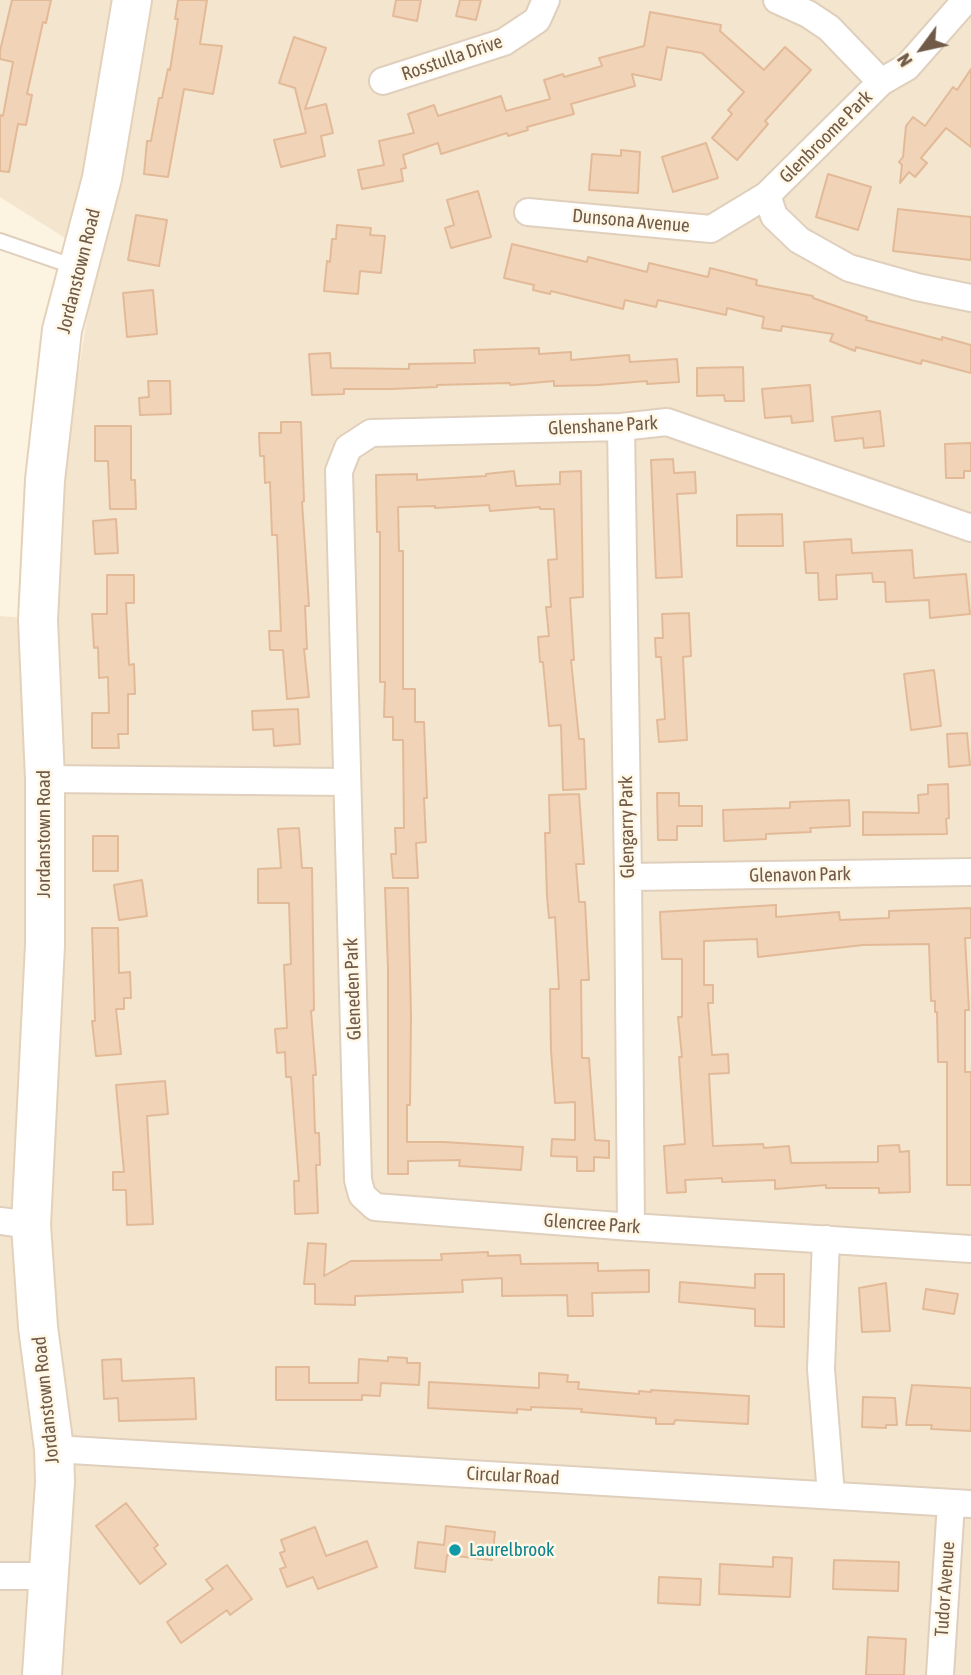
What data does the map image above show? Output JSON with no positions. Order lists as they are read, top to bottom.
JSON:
{
  "streets": {
    "street": [
      "Rosstulla Drive",
      "Glenbroome Park",
      "Dunsona Avenue",
      "Jordanstown Road",
      "Glenshane Park",
      "Glengarry Park",
      "Glenavon Park",
      "Gleneden Park",
      "Glencree Park",
      "Circular Road",
      "Tudor Avenue"
    ]
  },
  "crossings": [
    ["Glenbroome Park", "Dunsona Avenue"],
    ["Jordanstown Road", "Circular Road"],
    ["Glenshane Park", "Glengarry Park"],
    ["Glenshane Park", "Gleneden Park"],
    ["Glengarry Park", "Glenavon Park"],
    ["Glengarry Park", "Glencree Park"],
    ["Gleneden Park", "Glencree Park"],
    ["Circular Road", "Tudor Avenue"]
  ],
  "places": ["Laurelbrook"],
  "north": "bottom left"
}
